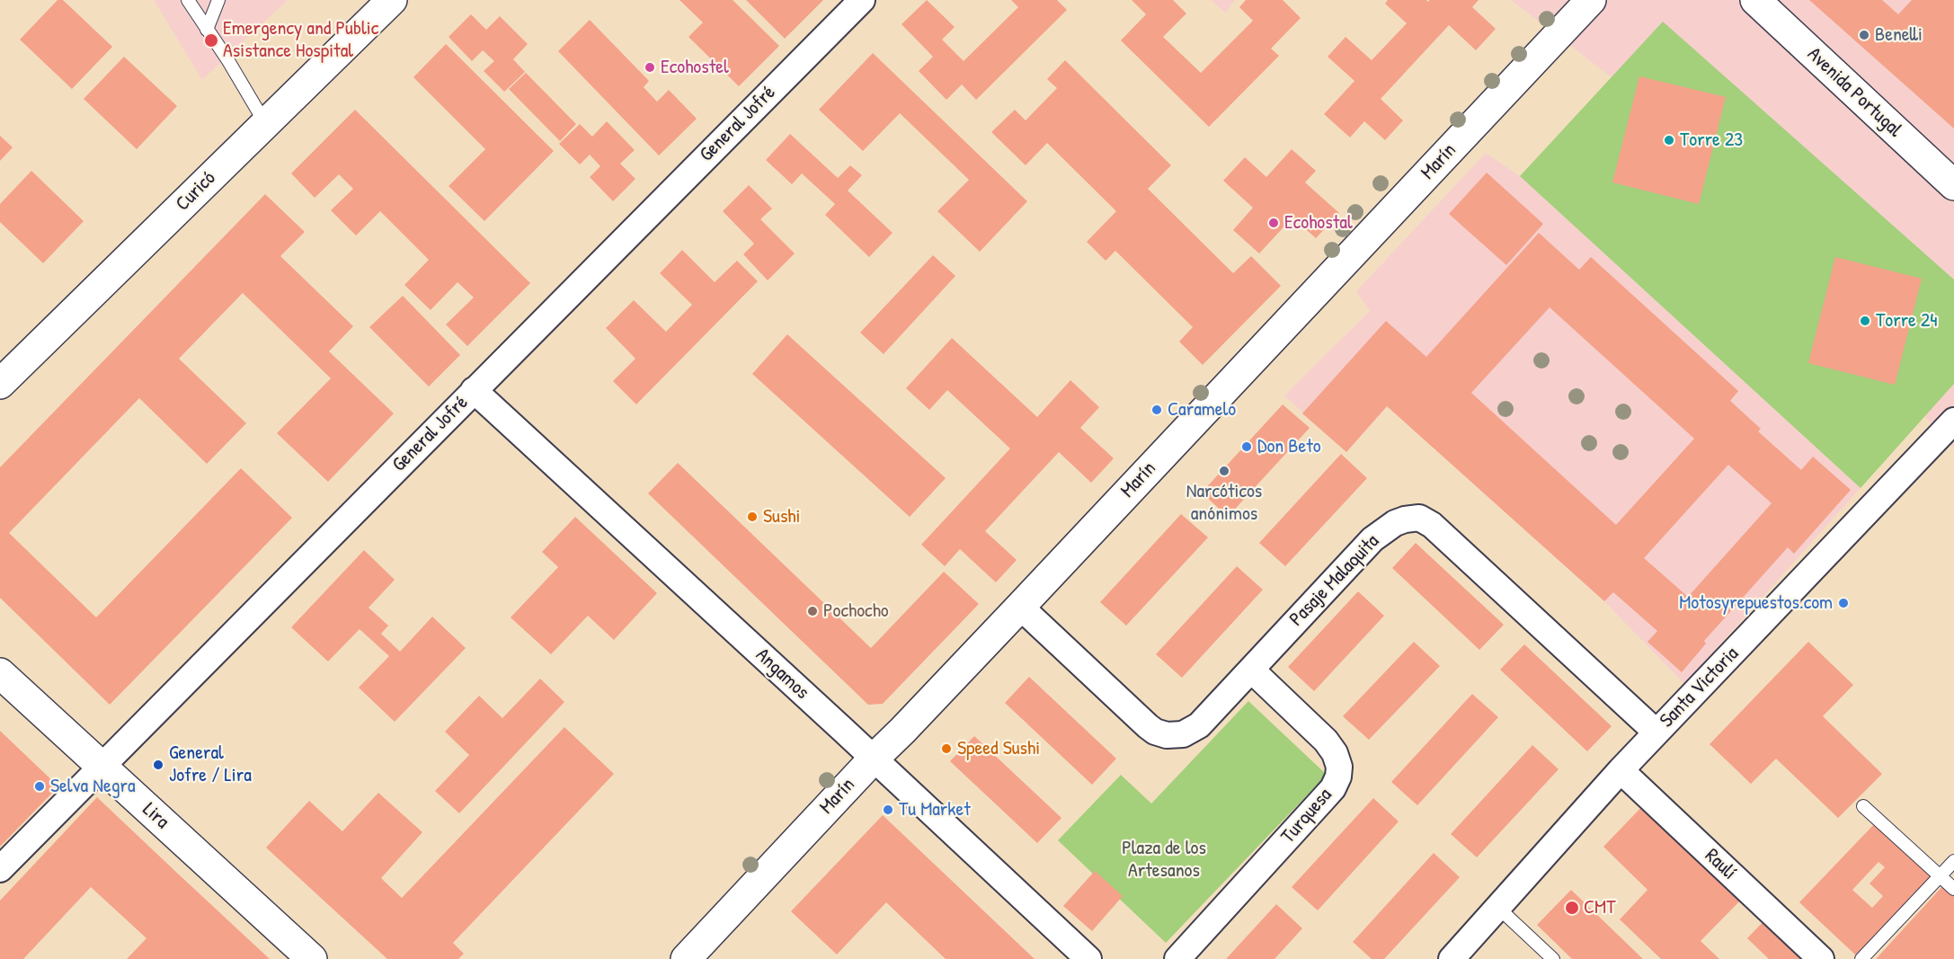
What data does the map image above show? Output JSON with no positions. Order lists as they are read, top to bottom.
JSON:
{
  "streets": {
    "street": [
      "Avenida Portugal",
      "General Jofré",
      "Marín",
      "Curicó",
      "Pasaje Malaquita",
      "Angamos",
      "Santa Victoria",
      "Lira",
      "Turquesa",
      "Raulí"
    ]
  },
  "crossings": [
    ["General Jofré", "Angamos"],
    ["General Jofré", "Lira"],
    ["Marín", "Pasaje Malaquita"],
    ["Marín", "Angamos"],
    ["Pasaje Malaquita", "Santa Victoria"],
    ["Pasaje Malaquita", "Turquesa"],
    ["Santa Victoria", "Raulí"]
  ],
  "parks": ["Plaza de los Artesanos"],
  "places": [
    "Benelli",
    "Emergency and Public Asistance Hospital",
    "Ecohostel",
    "Torre 23",
    "Ecohostal",
    "Torre 24",
    "Caramelo",
    "Don Beto",
    "Narcóticos anónimos",
    "Sushi",
    "Motosyrepuestos.com",
    "Pochocho",
    "Speed Sushi",
    "General Jofre / Lira",
    "Selva Negra",
    "Tu Market",
    "CMT"
  ]
}
